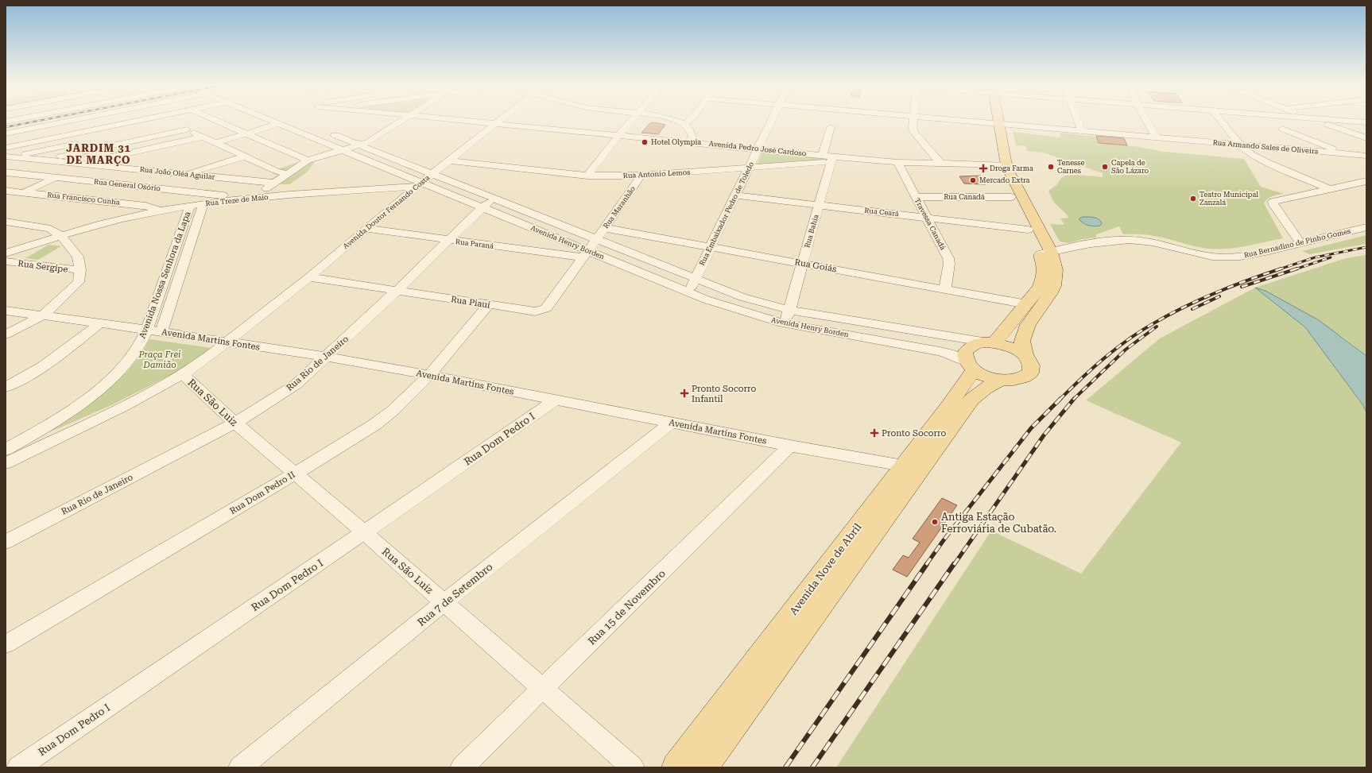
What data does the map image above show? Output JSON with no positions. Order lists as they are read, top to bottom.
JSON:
{
  "streets": {
    "main road": ["Avenida Nove de Abril"],
    "street": [
      "Rua Armando Sales de Oliveira",
      "Avenida Pedro José Cardoso",
      "Rua João Oléa Aguilar",
      "Rua Antonio Lemos",
      "Rua General Osório",
      "Rua Canadá",
      "Rua Francisco Cunha",
      "Rua Treze de Maio",
      "Rua Maranhão",
      "Avenida Doutor Fernando Costa",
      "Rua Ceará",
      "Rua Embaixador Pedro de Toledo",
      "Travessa Canadá",
      "Rua Bahia",
      "Avenida Henry Borden",
      "Rua Bernadino de Pinho Gomes",
      "Rua Paraná",
      "Rua Goiás",
      "Rua Sergípe",
      "Avenida Nossa Senhora da Lapa",
      "Rua Piauí",
      "Avenida Martins Fontes",
      "Rua Rio de Janeiro",
      "Rua São Luiz",
      "Rua Dom Pedro I",
      "Rua Dom Pedro II",
      "Rua 7 de Setembro",
      "Rua 15 de Novembro"
    ]
  },
  "crossings": [
    ["Avenida Pedro José Cardoso", "Rua Antonio Lemos"],
    ["Avenida Pedro José Cardoso", "Avenida Doutor Fernando Costa"],
    ["Avenida Pedro José Cardoso", "Rua Embaixador Pedro de Toledo"],
    ["Avenida Pedro José Cardoso", "Rua Bahia"],
    ["Rua Antonio Lemos", "Rua Maranhão"],
    ["Rua Antonio Lemos", "Avenida Doutor Fernando Costa"],
    ["Rua Antonio Lemos", "Rua Embaixador Pedro de Toledo"],
    ["Rua Antonio Lemos", "Travessa Canadá"],
    ["Rua Antonio Lemos", "Rua Bahia"],
    ["Rua General Osório", "Rua Treze de Maio"],
    ["Rua Canadá", "Travessa Canadá"],
    ["Rua Francisco Cunha", "Rua Treze de Maio"],
    ["Rua Treze de Maio", "Avenida Doutor Fernando Costa"],
    ["Rua Treze de Maio", "Avenida Henry Borden"],
    ["Rua Treze de Maio", "Avenida Nossa Senhora da Lapa"],
    ["Rua Maranhão", "Avenida Henry Borden"],
    ["Rua Maranhão", "Rua Goiás"],
    ["Rua Maranhão", "Rua Piauí"],
    ["Avenida Doutor Fernando Costa", "Avenida Henry Borden"],
    ["Avenida Doutor Fernando Costa", "Rua Paraná"],
    ["Avenida Doutor Fernando Costa", "Rua Piauí"],
    ["Avenida Doutor Fernando Costa", "Avenida Martins Fontes"],
    ["Rua Ceará", "Rua Embaixador Pedro de Toledo"],
    ["Rua Ceará", "Travessa Canadá"],
    ["Rua Ceará", "Rua Bahia"],
    ["Rua Embaixador Pedro de Toledo", "Avenida Henry Borden"],
    ["Rua Embaixador Pedro de Toledo", "Rua Goiás"],
    ["Travessa Canadá", "Rua Goiás"],
    ["Rua Bahia", "Avenida Henry Borden"],
    ["Rua Bahia", "Rua Goiás"],
    ["Avenida Henry Borden", "Rua Paraná"],
    ["Avenida Henry Borden", "Rua Piauí"],
    ["Avenida Henry Borden", "Rua Rio de Janeiro"],
    ["Avenida Henry Borden", "Avenida Nove de Abril"],
    ["Rua Paraná", "Rua Piauí"],
    ["Rua Paraná", "Rua Rio de Janeiro"],
    ["Avenida Nossa Senhora da Lapa", "Avenida Martins Fontes"],
    ["Rua Piauí", "Rua Rio de Janeiro"],
    ["Rua Piauí", "Rua Dom Pedro II"],
    ["Avenida Martins Fontes", "Rua Rio de Janeiro"],
    ["Avenida Martins Fontes", "Rua Dom Pedro I"],
    ["Avenida Martins Fontes", "Rua Dom Pedro II"],
    ["Avenida Martins Fontes", "Avenida Nove de Abril"],
    ["Avenida Martins Fontes", "Rua 7 de Setembro"],
    ["Avenida Martins Fontes", "Rua 15 de Novembro"],
    ["Rua Rio de Janeiro", "Rua São Luiz"],
    ["Rua São Luiz", "Rua Dom Pedro I"],
    ["Rua São Luiz", "Rua Dom Pedro II"],
    ["Rua São Luiz", "Rua 7 de Setembro"],
    ["Rua São Luiz", "Rua 15 de Novembro"]
  ],
  "districts": ["JARDIM 31 DE MARÇO"],
  "parks": ["Praça Frei Damião"],
  "places": {
    "other": [
      "Hotel Olympia",
      "Tenesse Carnes",
      "Capela de São Lázaro",
      "Mercado Extra",
      "Teatro Municipal Zanzalá",
      "Antiga Estação Ferroviária de Cubatão."
    ],
    "health": ["Droga Farma", "Pronto Socorro Infantil", "Pronto Socorro"]
  }
}
